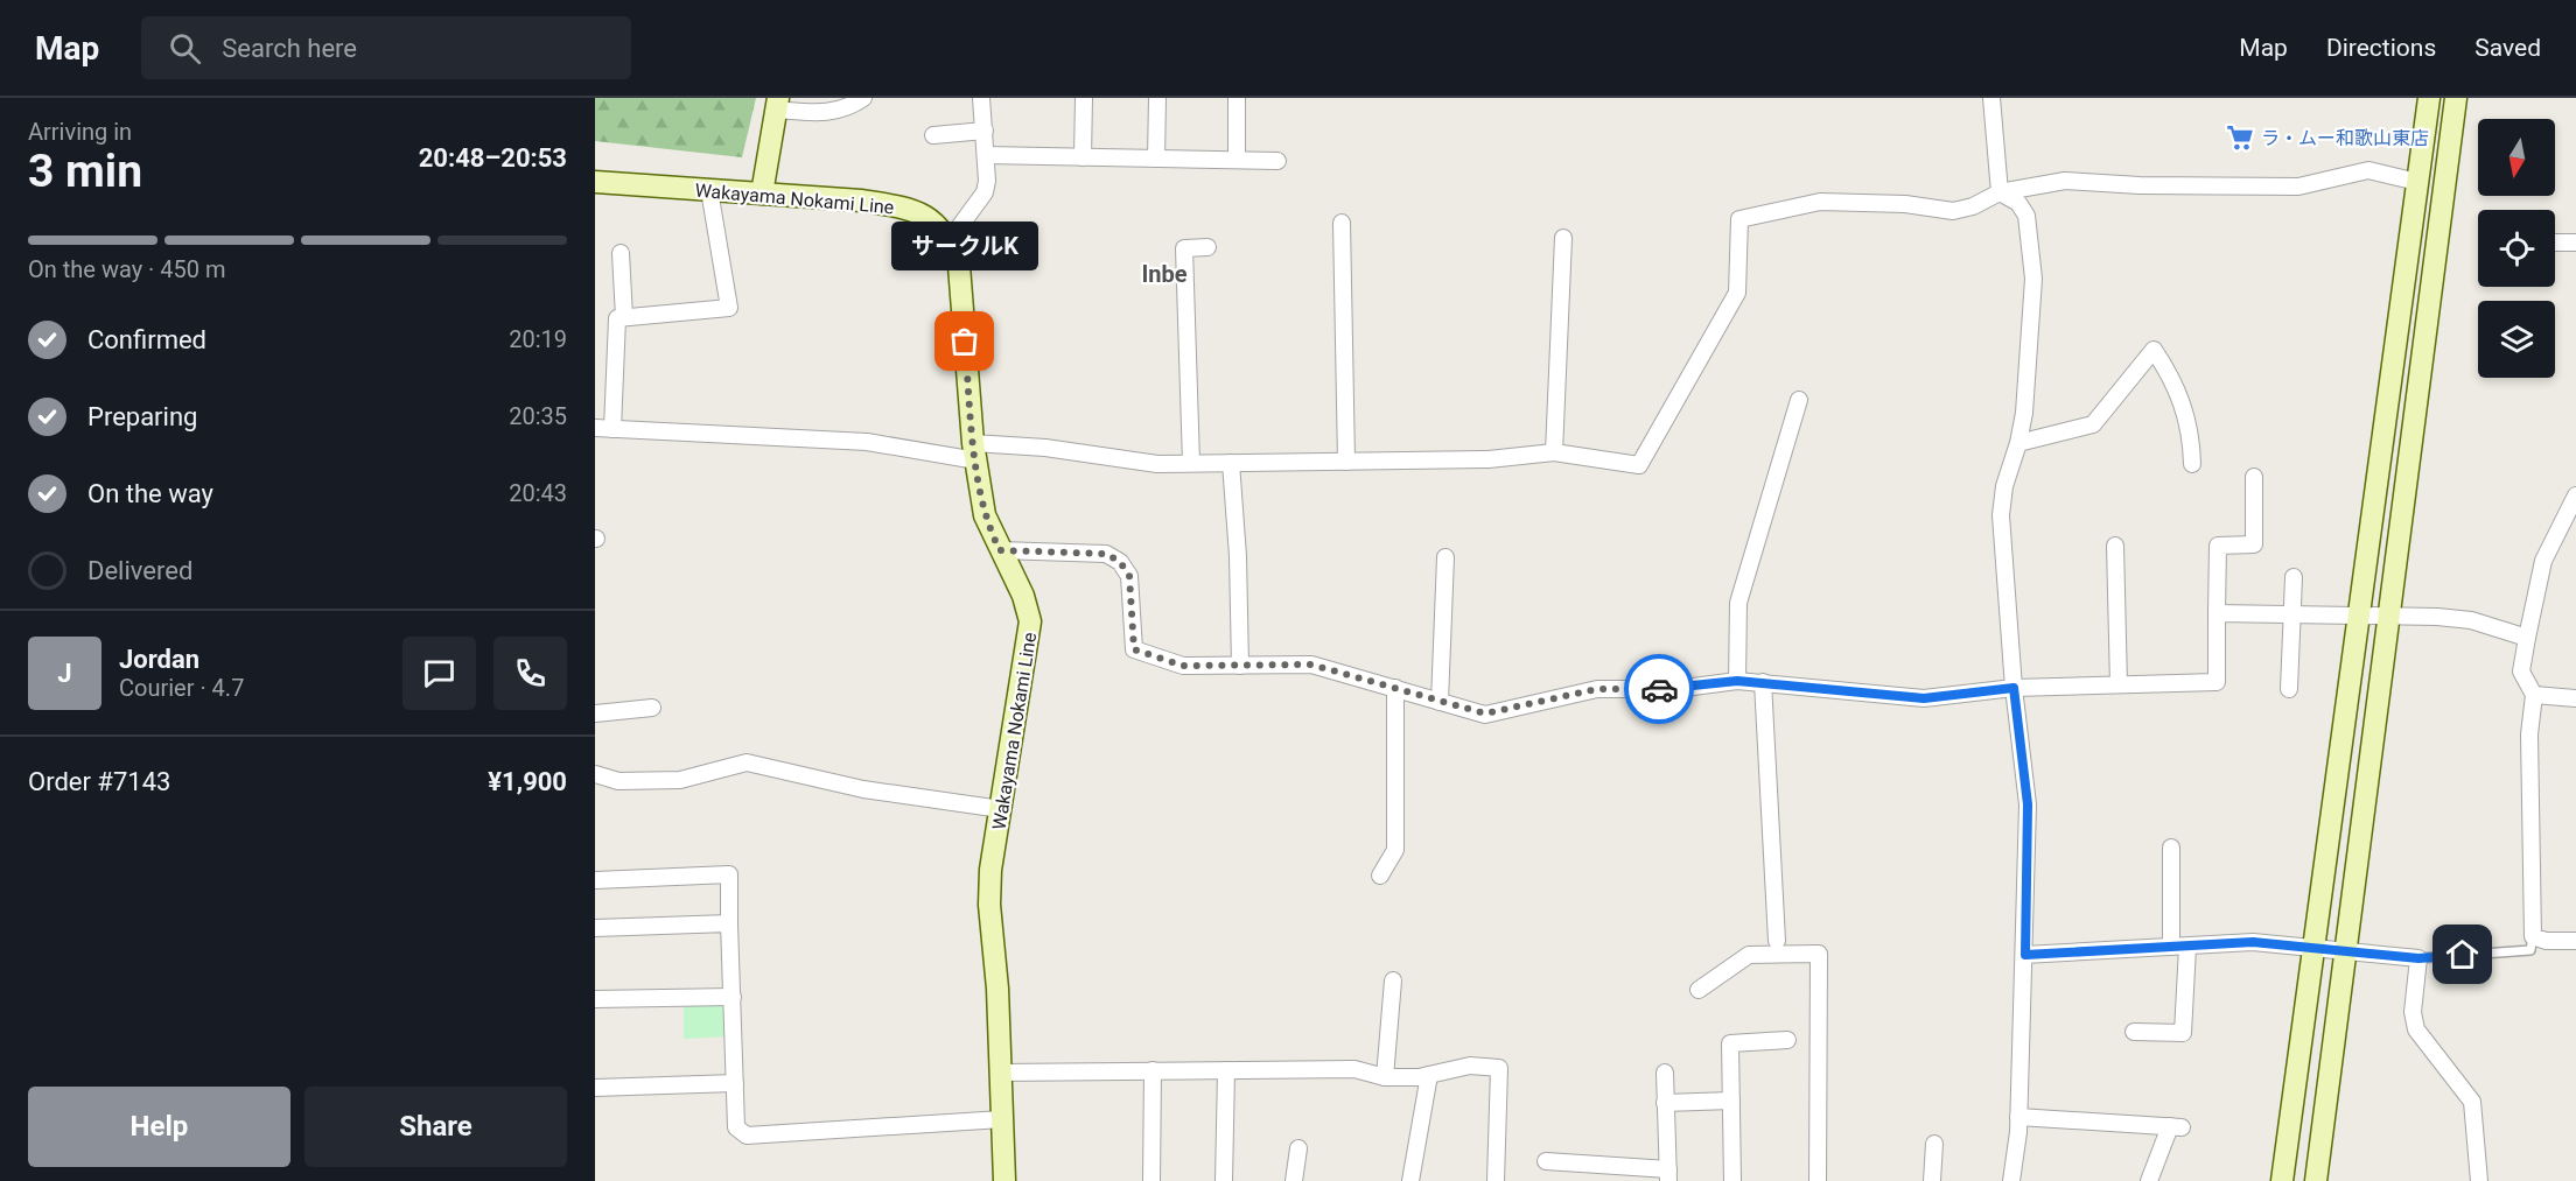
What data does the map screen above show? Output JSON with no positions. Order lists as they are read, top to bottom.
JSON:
{
  "streets": {
    "street": ["Wakayama Nokami Line"]
  },
  "districts": ["Inbe"],
  "places": {
    "supermarket": ["ラ・ムー和歌山東店"],
    "other": ["サークルK"]
  },
  "north": "bottom",
  "page": {
    "header": "Map",
    "search": "Search here",
    "nav": ["Map", "Directions", "Saved"],
    "heading": ["3 min", "Arriving in", "20:48–20:53"],
    "panel": [
      "Jordan",
      "Courier · 4.7",
      "Order #7143",
      "¥1,900"
    ],
    "bar": "On the way · 450 m",
    "bubble": "サークルK",
    "list": [
      ["Confirmed", "20:19"],
      ["Preparing", "20:35"],
      ["On the way", "20:43"],
      "Delivered"
    ],
    "round": "J",
    "buttons": ["Help", "Share"]
  }
}
